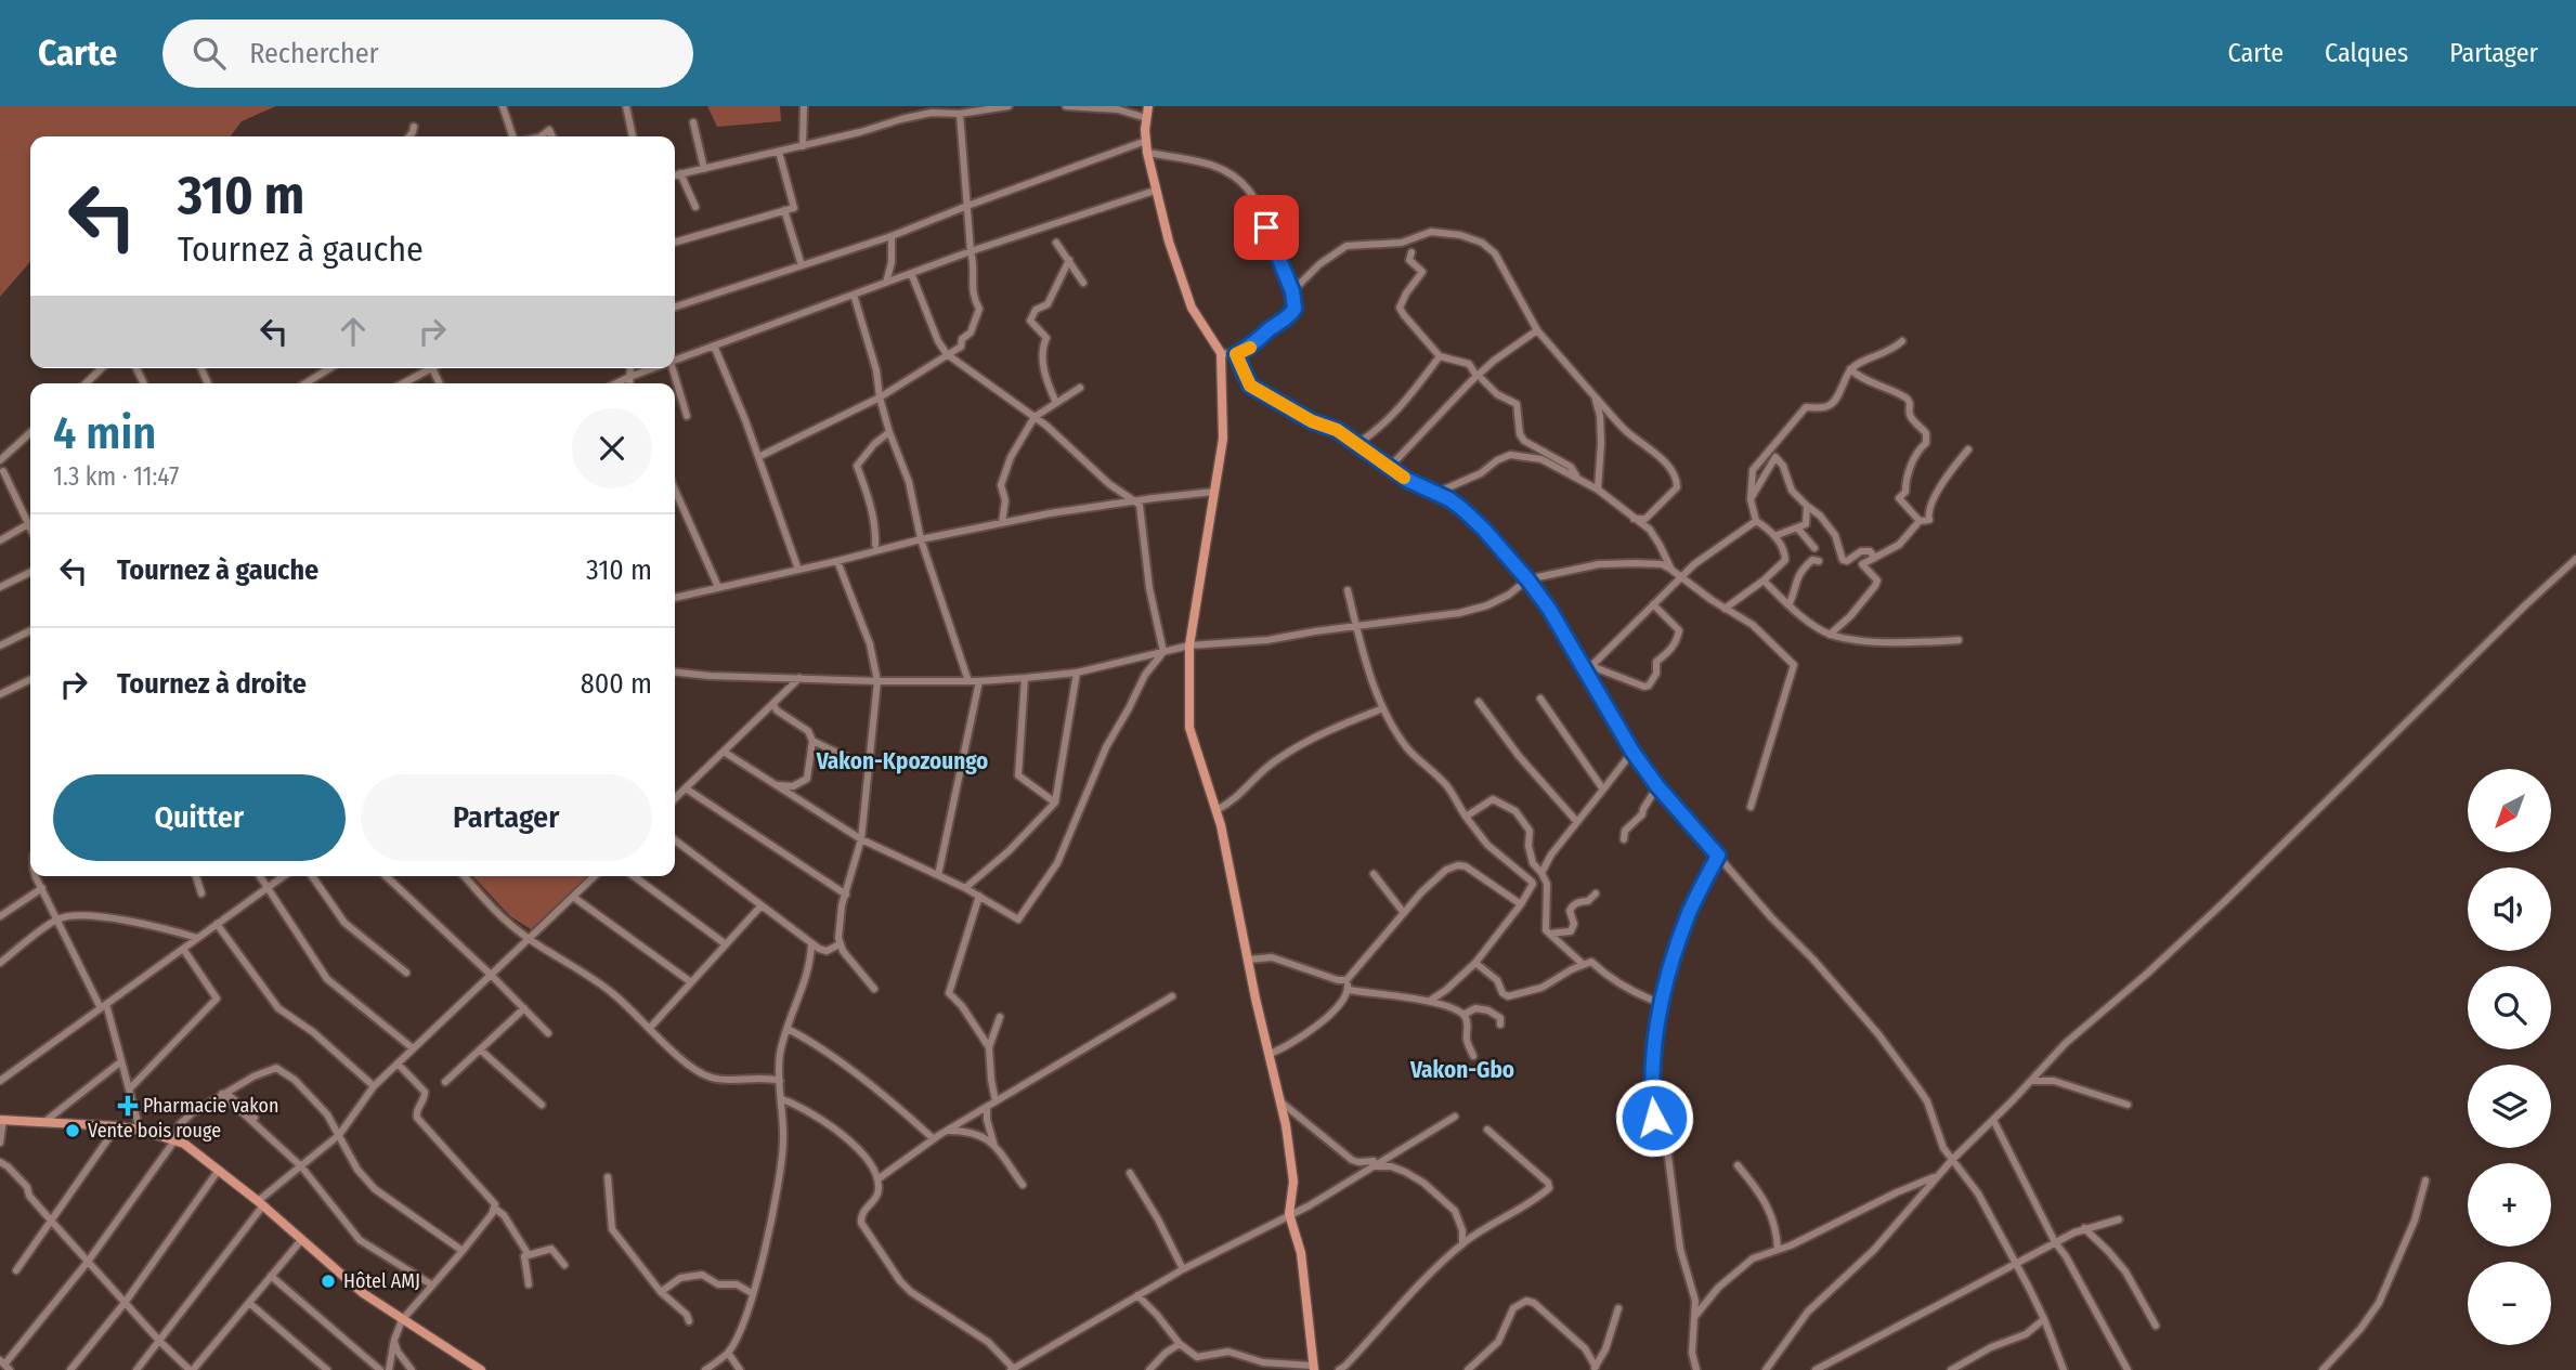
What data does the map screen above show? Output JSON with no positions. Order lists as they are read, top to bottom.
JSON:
{
  "districts": ["Vakon-Kpozoungo", "Vakon-Gbo"],
  "places": {
    "health": ["Pharmacie vakon"],
    "other": ["Vente bois rouge", "Hôtel AMJ"]
  },
  "north": "bottom left",
  "page": {
    "header": "Carte",
    "search": "Rechercher",
    "nav": ["Carte", "Calques", "Partager"],
    "turn": ["310 m", "Tournez à gauche"],
    "heading": ["4 min", "1.3 km · 11:47"],
    "list": [
      {
        "name": "Tournez à gauche",
        "value": "310 m"
      },
      {
        "name": "Tournez à droite",
        "value": "800 m"
      }
    ],
    "buttons": ["Quitter", "Partager"],
    "map_buttons": ["+", "−"]
  }
}
